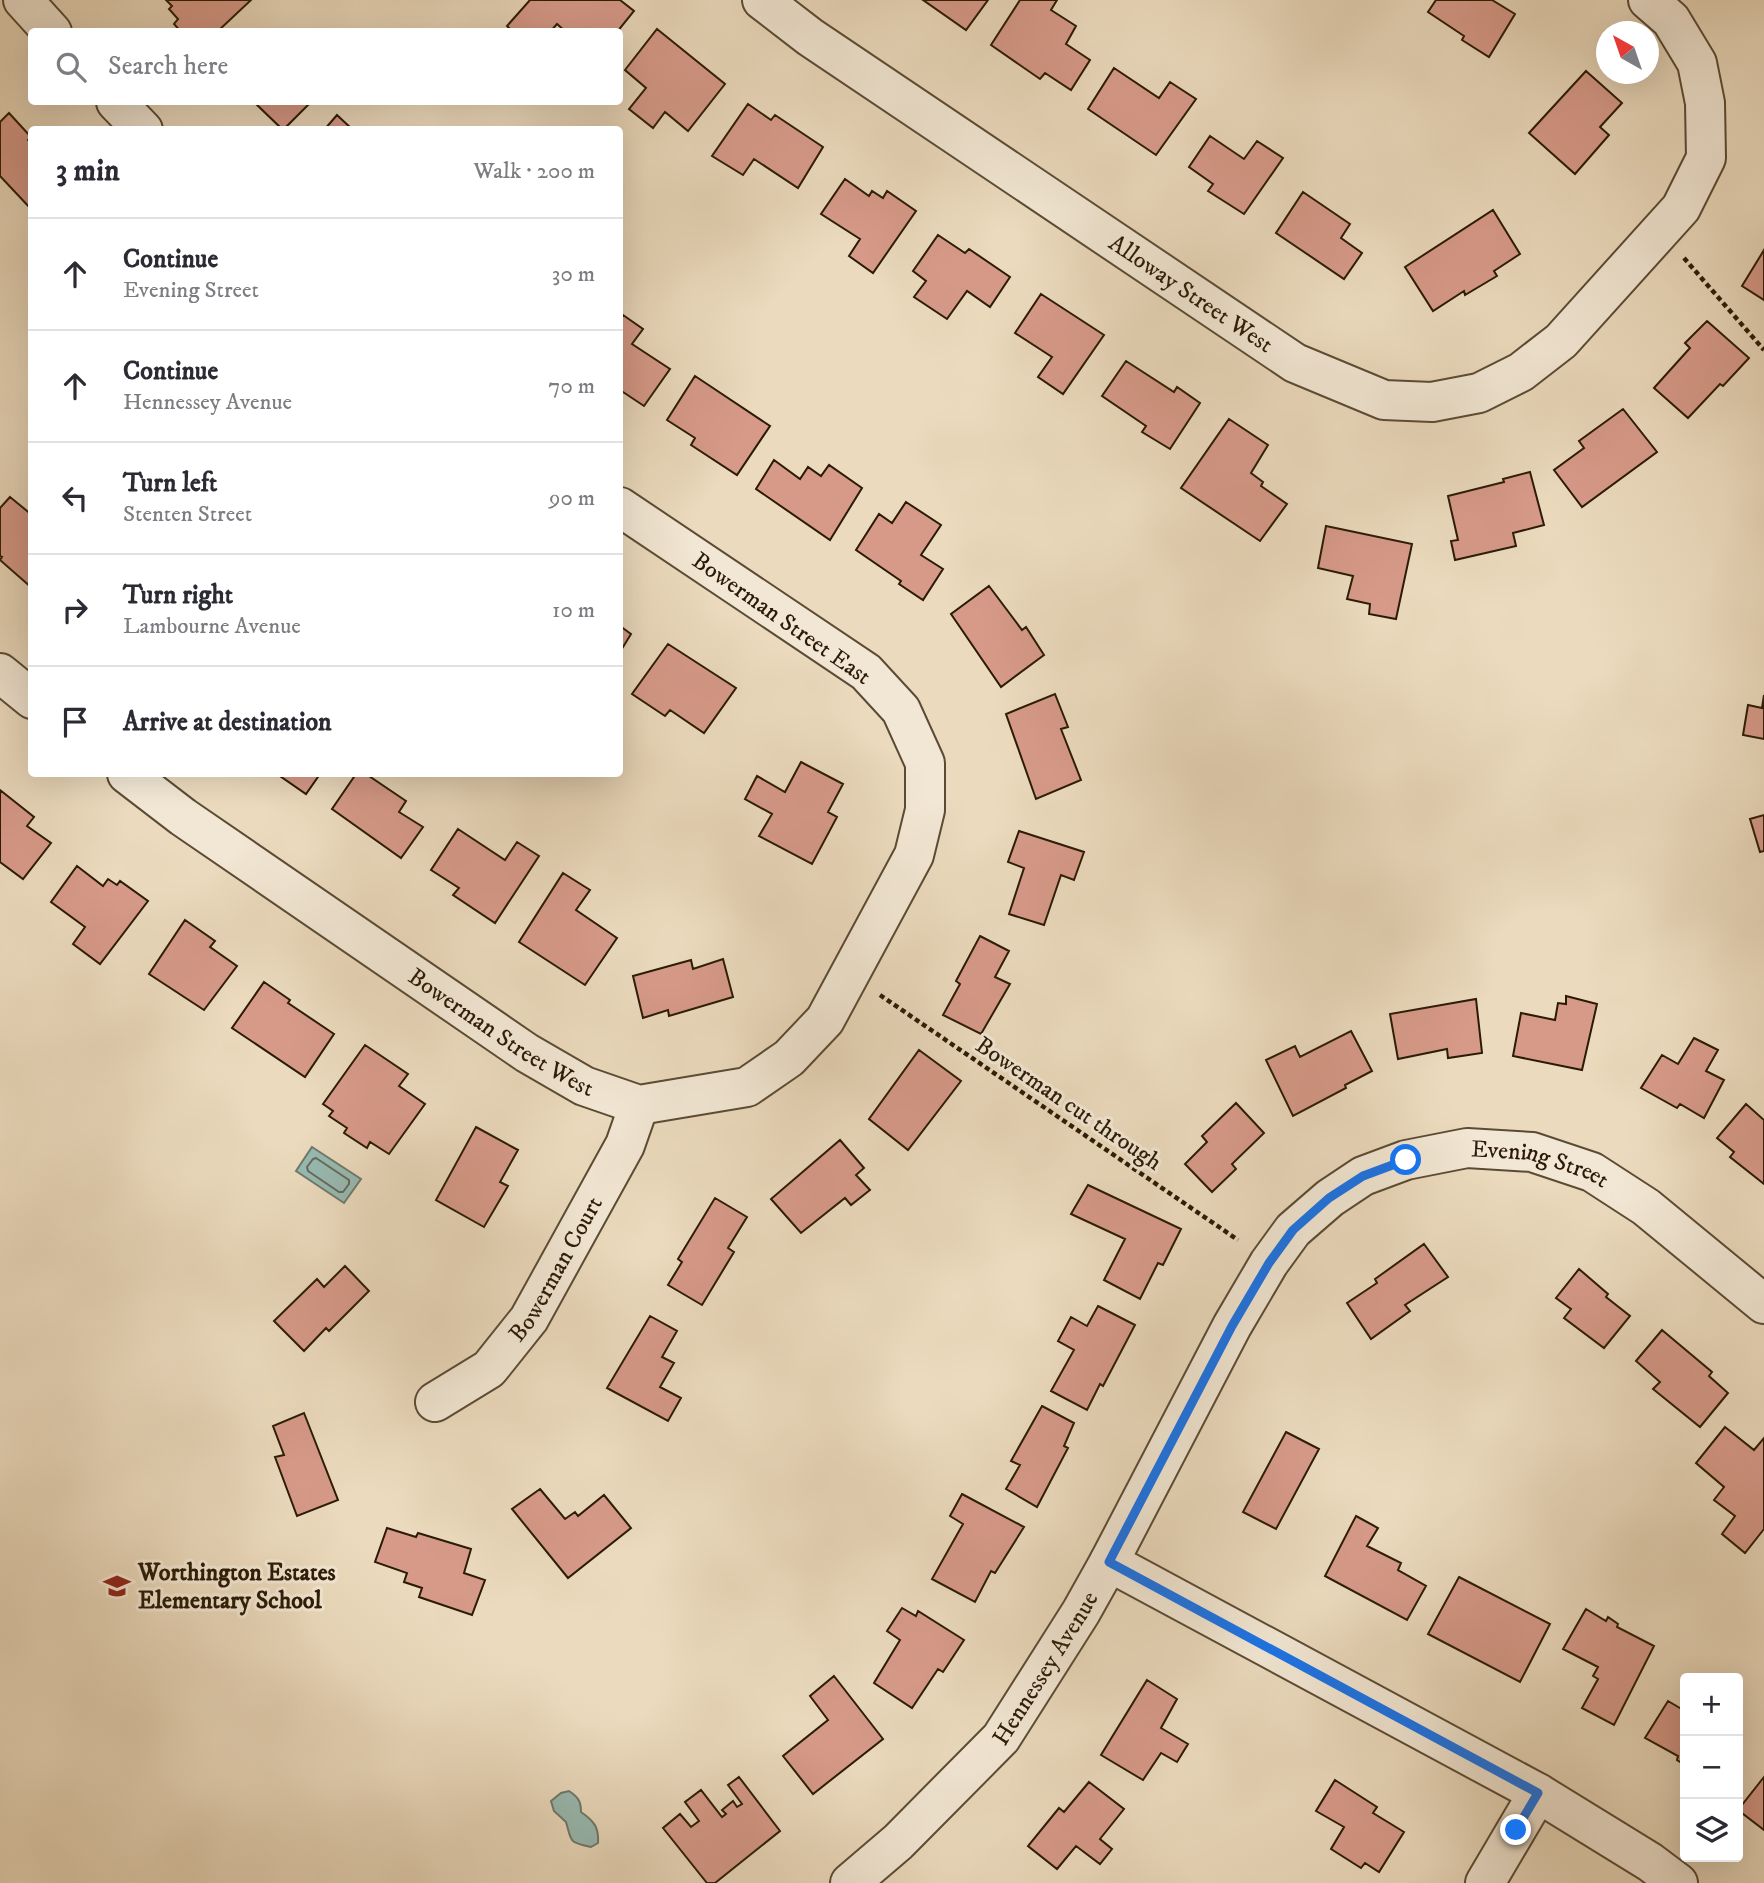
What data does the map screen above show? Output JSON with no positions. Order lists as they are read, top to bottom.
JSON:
{
  "streets": {
    "street": [
      "Alloway Street West",
      "Bowerman Street East",
      "Bowerman Street West",
      "Evening Street",
      "Bowerman Court",
      "Hennessey Avenue"
    ],
    "path": ["Bowerman cut through"]
  },
  "crossings": [
    ["Bowerman Street East", "Bowerman Street West"],
    ["Bowerman Street West", "Bowerman Court"],
    ["Evening Street", "Hennessey Avenue"]
  ],
  "places": {
    "school or university": ["Worthington Estates Elementary School"]
  },
  "north": "top left",
  "page": {
    "search": "Search here",
    "heading": ["3 min", "Walk · 200 m"],
    "list": [
      ["Continue", "Evening Street", "30 m"],
      ["Continue", "Hennessey Avenue", "70 m"],
      ["Turn left", "Stenten Street", "90 m"],
      ["Turn right", "Lambourne Avenue", "10 m"],
      "Arrive at destination"
    ],
    "map_buttons": ["+", "−"]
  }
}
